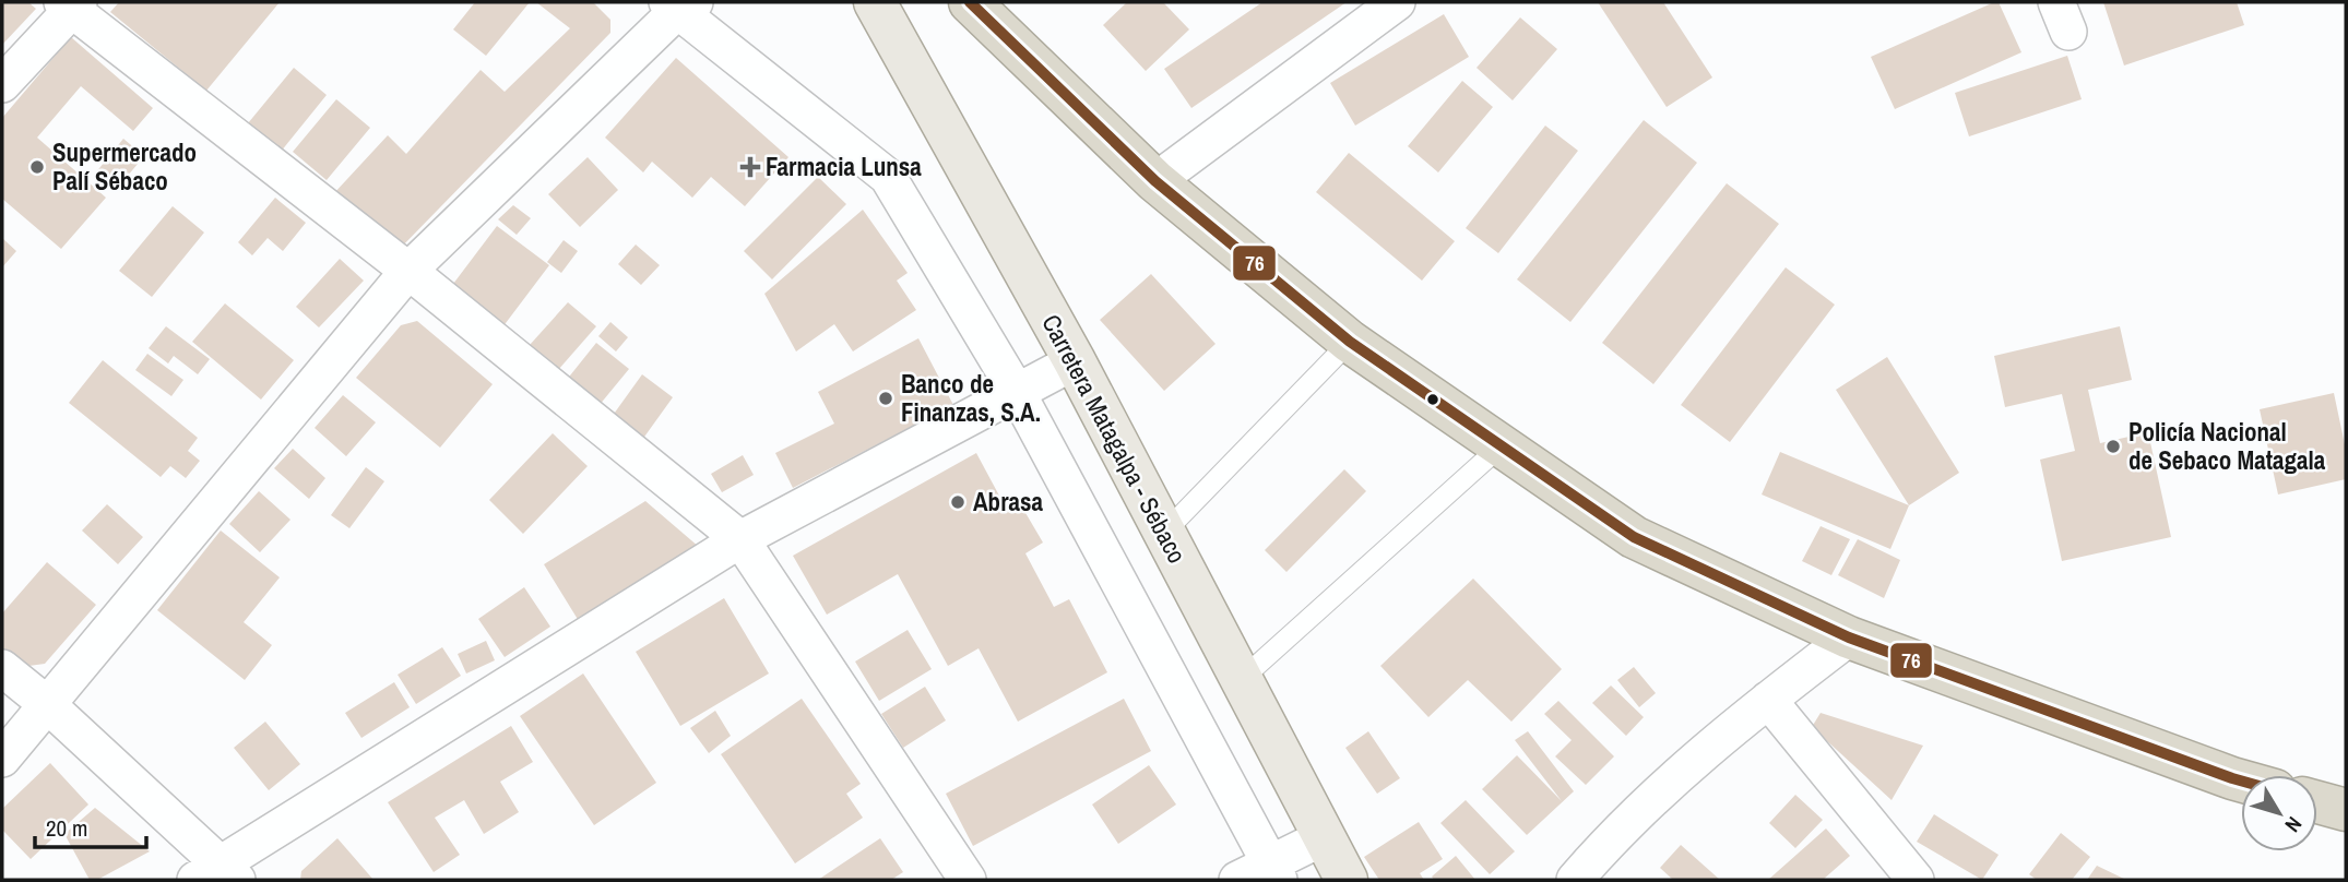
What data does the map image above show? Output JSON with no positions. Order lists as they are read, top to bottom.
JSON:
{
  "streets": {
    "main road": ["Carretera Matagalpa - Sébaco"]
  },
  "places": {
    "other": [
      "Supermercado Palí Sébaco",
      "Banco de Finanzas, S.A.",
      "Policía Nacional de Sebaco Matagala",
      "Abrasa"
    ],
    "health": ["Farmacia Lunsa"]
  },
  "lines": ["transit line 76"],
  "scale_bar": "20 m",
  "north": "bottom right"
}
